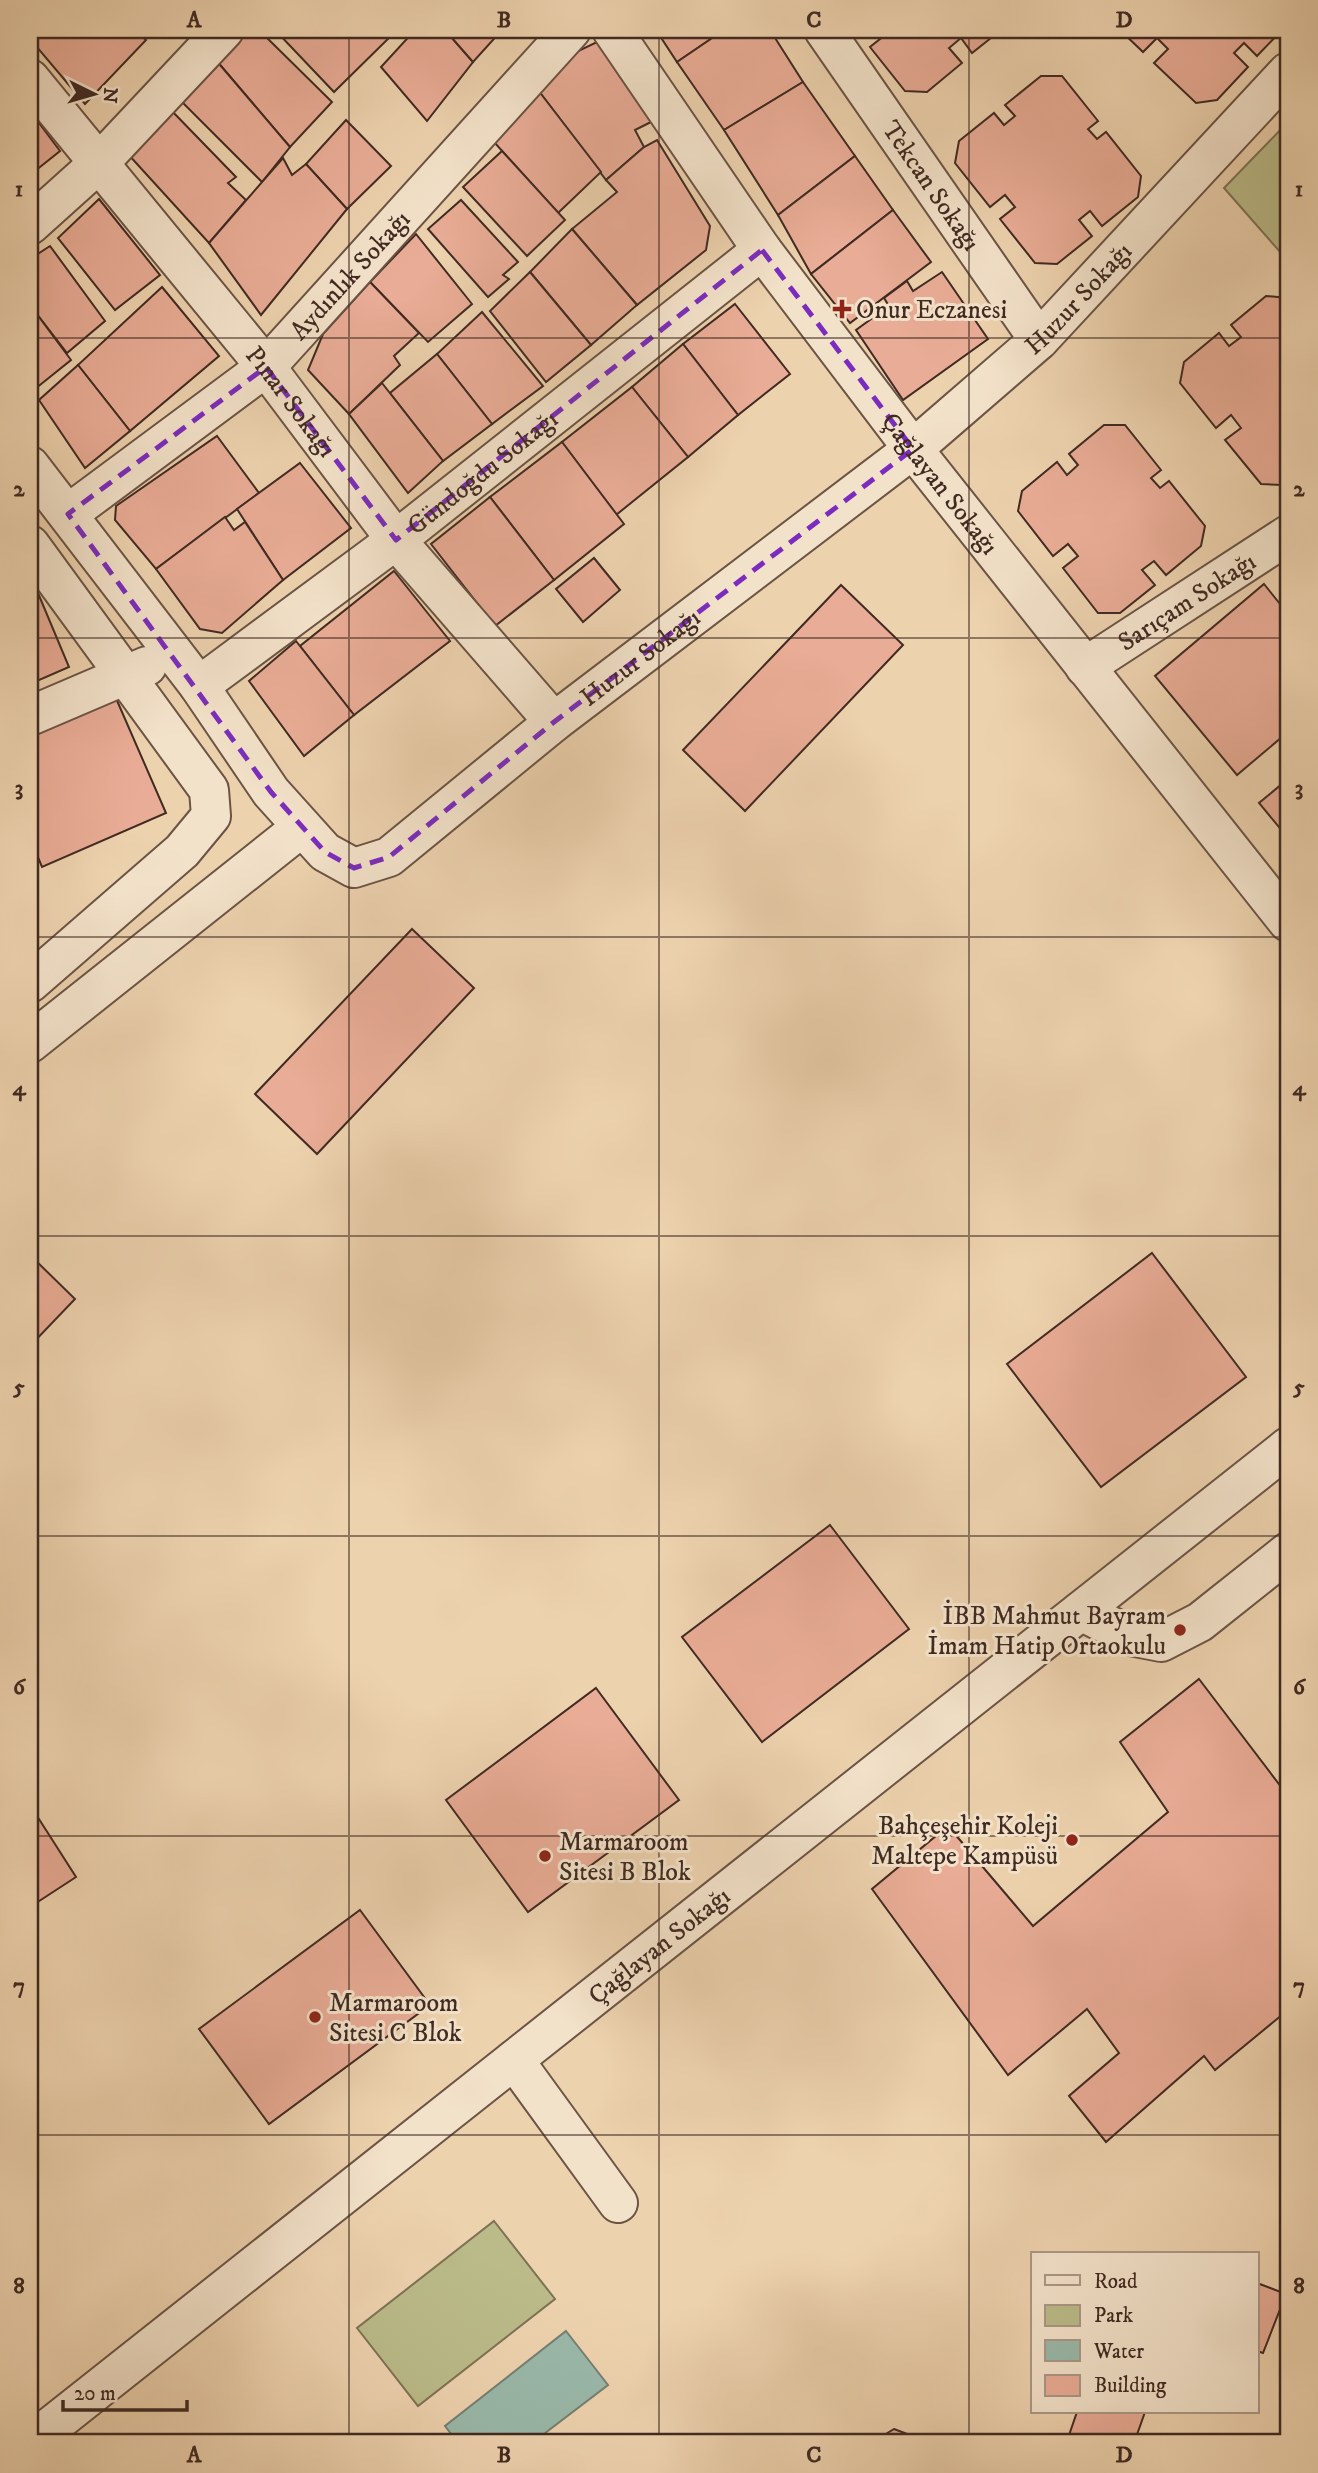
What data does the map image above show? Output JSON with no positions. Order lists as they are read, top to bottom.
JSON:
{
  "streets": {
    "street": [
      "Tekcan Sokağı",
      "Aydınlık Sokağı",
      "Huzur Sokağı",
      "Pınar Sokağı",
      "Gündoğdu Sokağı",
      "Çağlayan Sokağı",
      "Sarıçam Sokağı"
    ]
  },
  "crossings": [
    ["Tekcan Sokağı", "Huzur Sokağı"],
    ["Aydınlık Sokağı", "Huzur Sokağı"],
    ["Aydınlık Sokağı", "Pınar Sokağı"],
    ["Huzur Sokağı", "Pınar Sokağı"],
    ["Huzur Sokağı", "Gündoğdu Sokağı"],
    ["Huzur Sokağı", "Çağlayan Sokağı"],
    ["Pınar Sokağı", "Gündoğdu Sokağı"],
    ["Gündoğdu Sokağı", "Çağlayan Sokağı"],
    ["Çağlayan Sokağı", "Sarıçam Sokağı"]
  ],
  "places": {
    "health": ["Onur Eczanesi"],
    "other": [
      "İBB Mahmut Bayram İmam Hatip Ortaokulu",
      "Bahçeşehir Koleji Maltepe Kampüsü",
      "Marmaroom Sitesi B Blok",
      "Marmaroom Sitesi C Blok"
    ]
  },
  "legend": [
    "Road",
    "Park",
    "Water",
    "Building"
  ],
  "scale_bar": "20 m",
  "north": "right",
  "grid": {
    "columns": [
      "A",
      "B",
      "C",
      "D"
    ],
    "rows": [
      "1",
      "2",
      "3",
      "4",
      "5",
      "6",
      "7",
      "8"
    ]
  }
}
